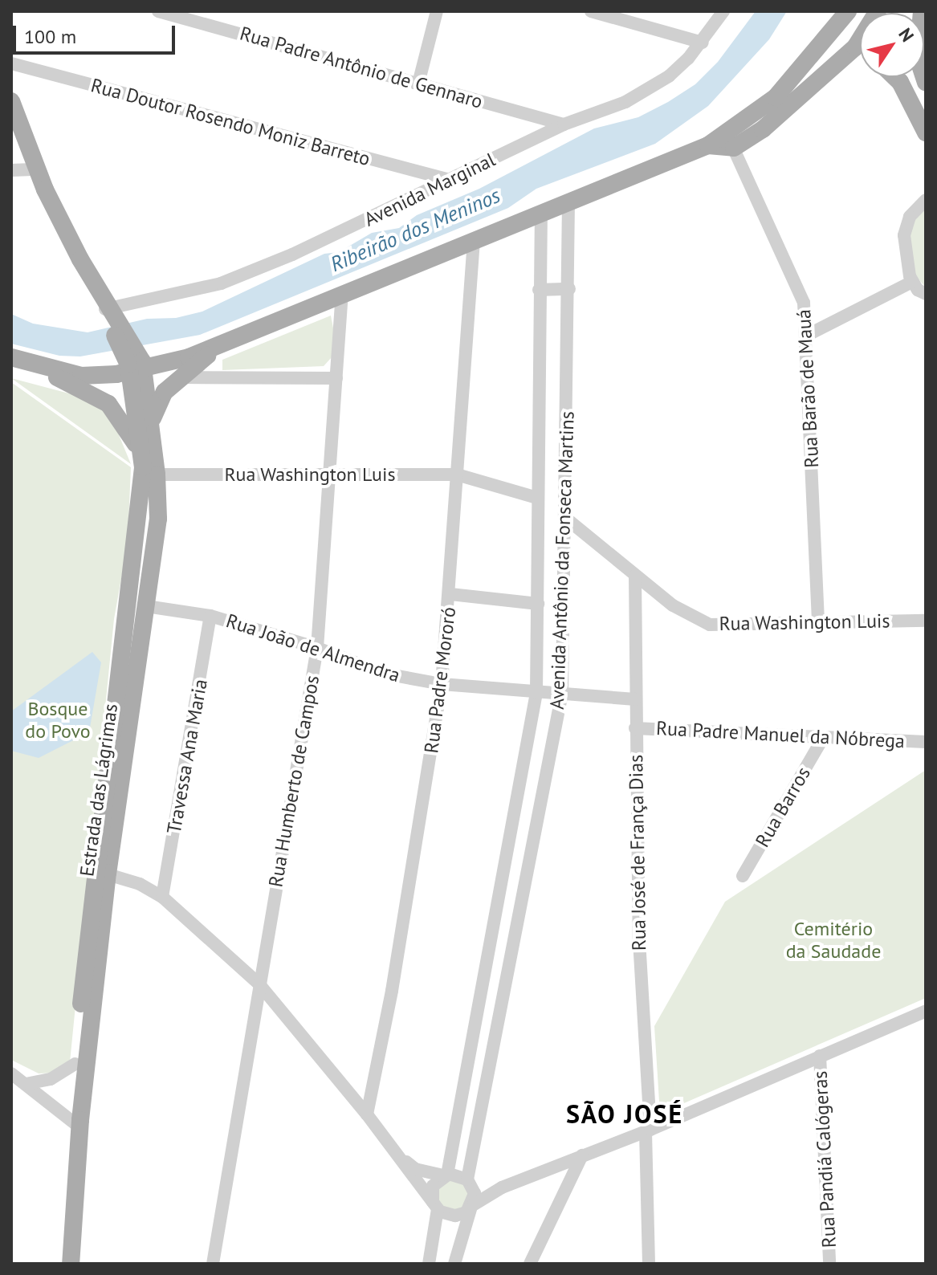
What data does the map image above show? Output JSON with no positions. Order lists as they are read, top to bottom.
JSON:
{
  "streets": {
    "main road": ["Estrada das Lágrimas"],
    "street": [
      "Rua Padre Antônio de Gennaro",
      "Rua Doutor Rosendo Moniz Barreto",
      "Avenida Marginal",
      "Rua Barão de Mauá",
      "Rua Washington Luis",
      "Avenida Antônio da Fonseca Martins",
      "Rua João de Almendra",
      "Rua Padre Mororó",
      "Rua Padre Manuel da Nóbrega",
      "Travessa Ana Maria",
      "Rua Humberto de Campos",
      "Rua Barros",
      "Rua José de França Dias",
      "Rua Pandiá Calógeras"
    ]
  },
  "crossings": [
    ["Rua Padre Antônio de Gennaro", "Avenida Marginal"],
    ["Rua Doutor Rosendo Moniz Barreto", "Avenida Marginal"],
    ["Avenida Marginal", "Estrada das Lágrimas"],
    ["Rua Barão de Mauá", "Rua Washington Luis"],
    ["Rua Washington Luis", "Avenida Antônio da Fonseca Martins"],
    ["Rua Washington Luis", "Rua Padre Mororó"],
    ["Rua Washington Luis", "Rua Humberto de Campos"],
    ["Rua Washington Luis", "Estrada das Lágrimas"],
    ["Rua Washington Luis", "Rua José de França Dias"],
    ["Avenida Antônio da Fonseca Martins", "Rua João de Almendra"],
    ["Rua João de Almendra", "Rua Padre Mororó"],
    ["Rua João de Almendra", "Travessa Ana Maria"],
    ["Rua João de Almendra", "Rua Humberto de Campos"],
    ["Rua João de Almendra", "Estrada das Lágrimas"],
    ["Rua João de Almendra", "Rua José de França Dias"],
    ["Rua Padre Manuel da Nóbrega", "Rua Barros"],
    ["Rua Padre Manuel da Nóbrega", "Rua José de França Dias"]
  ],
  "districts": ["SÃO JOSÉ"],
  "water": ["Ribeirão dos Meninos"],
  "parks": ["Bosque do Povo", "Cemitério da Saudade"],
  "scale_bar": "100 m",
  "north": "top right"
}
